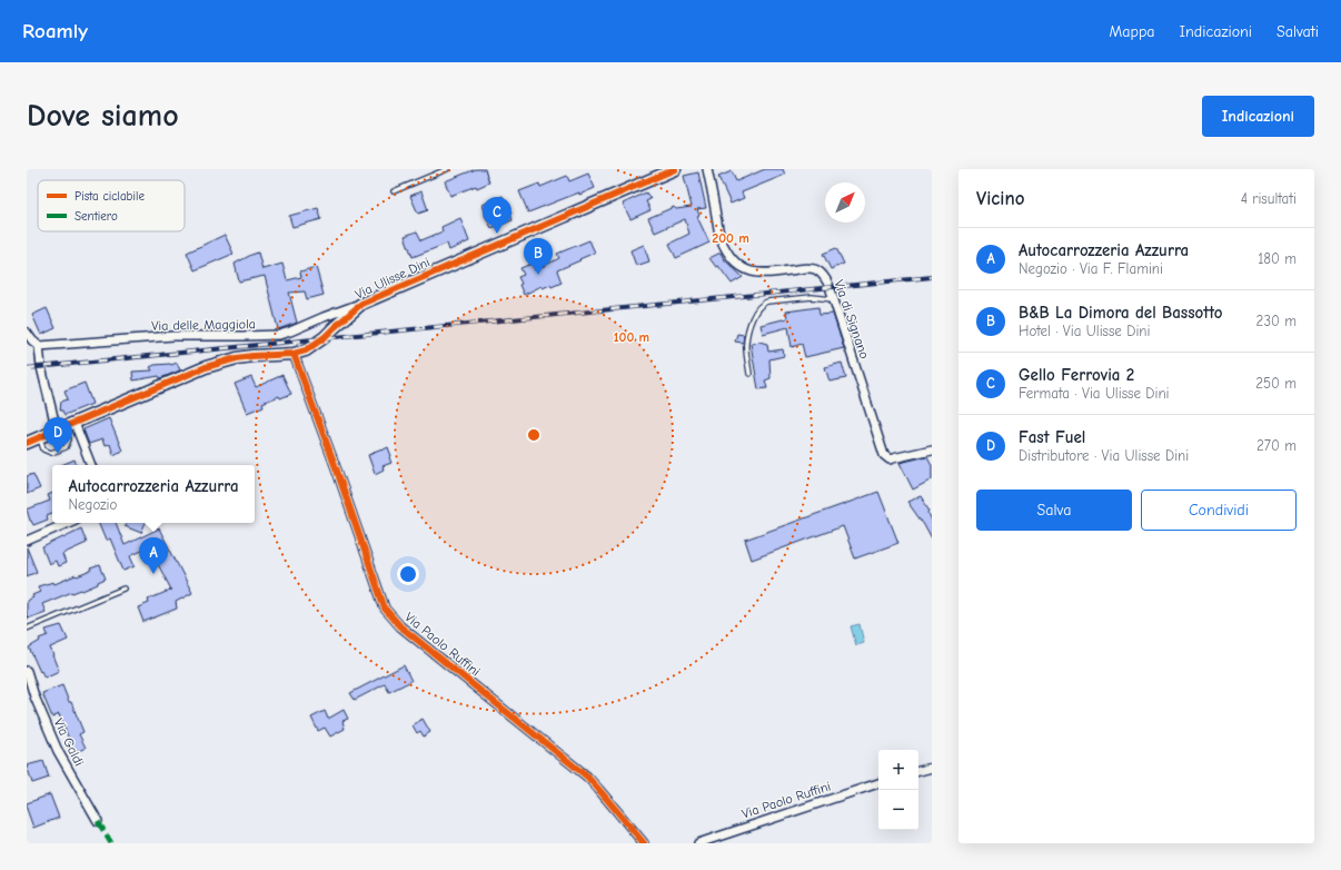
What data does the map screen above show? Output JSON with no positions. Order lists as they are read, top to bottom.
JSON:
{
  "streets": {
    "street": [
      "Via Ulisse Dini",
      "Via di Signano",
      "Via delle Maggiola",
      "Via Paolo Ruffini",
      "Via Galdi"
    ]
  },
  "crossings": [
    ["Via Ulisse Dini", "Via delle Maggiola"],
    ["Via Ulisse Dini", "Via Paolo Ruffini"]
  ],
  "legend": ["Pista ciclabile", "Sentiero"],
  "north": "top right",
  "page": {
    "header": "Roamly",
    "nav": ["Mappa", "Indicazioni", "Salvati"],
    "buttons": [
      "Indicazioni",
      ["Salva", "Condividi"]
    ],
    "title": "Dove siamo",
    "heading": ["Vicino", "4 risultati"],
    "pins": [
      "C",
      "B",
      "D",
      "A"
    ],
    "list": [
      {
        "mark": "A",
        "name": "Autocarrozzeria Azzurra",
        "note": "Negozio · Via F. Flamini",
        "value": "180 m"
      },
      {
        "mark": "B",
        "name": "B&B La Dimora del Bassotto",
        "note": "Hotel · Via Ulisse Dini",
        "value": "230 m"
      },
      {
        "mark": "C",
        "name": "Gello Ferrovia 2",
        "note": "Fermata · Via Ulisse Dini",
        "value": "250 m"
      },
      {
        "mark": "D",
        "name": "Fast Fuel",
        "note": "Distributore · Via Ulisse Dini",
        "value": "270 m"
      }
    ],
    "popup": ["Autocarrozzeria Azzurra", "Negozio"],
    "map_buttons": ["+", "−"]
  },
  "rings": ["200 m", "100 m"]
}
